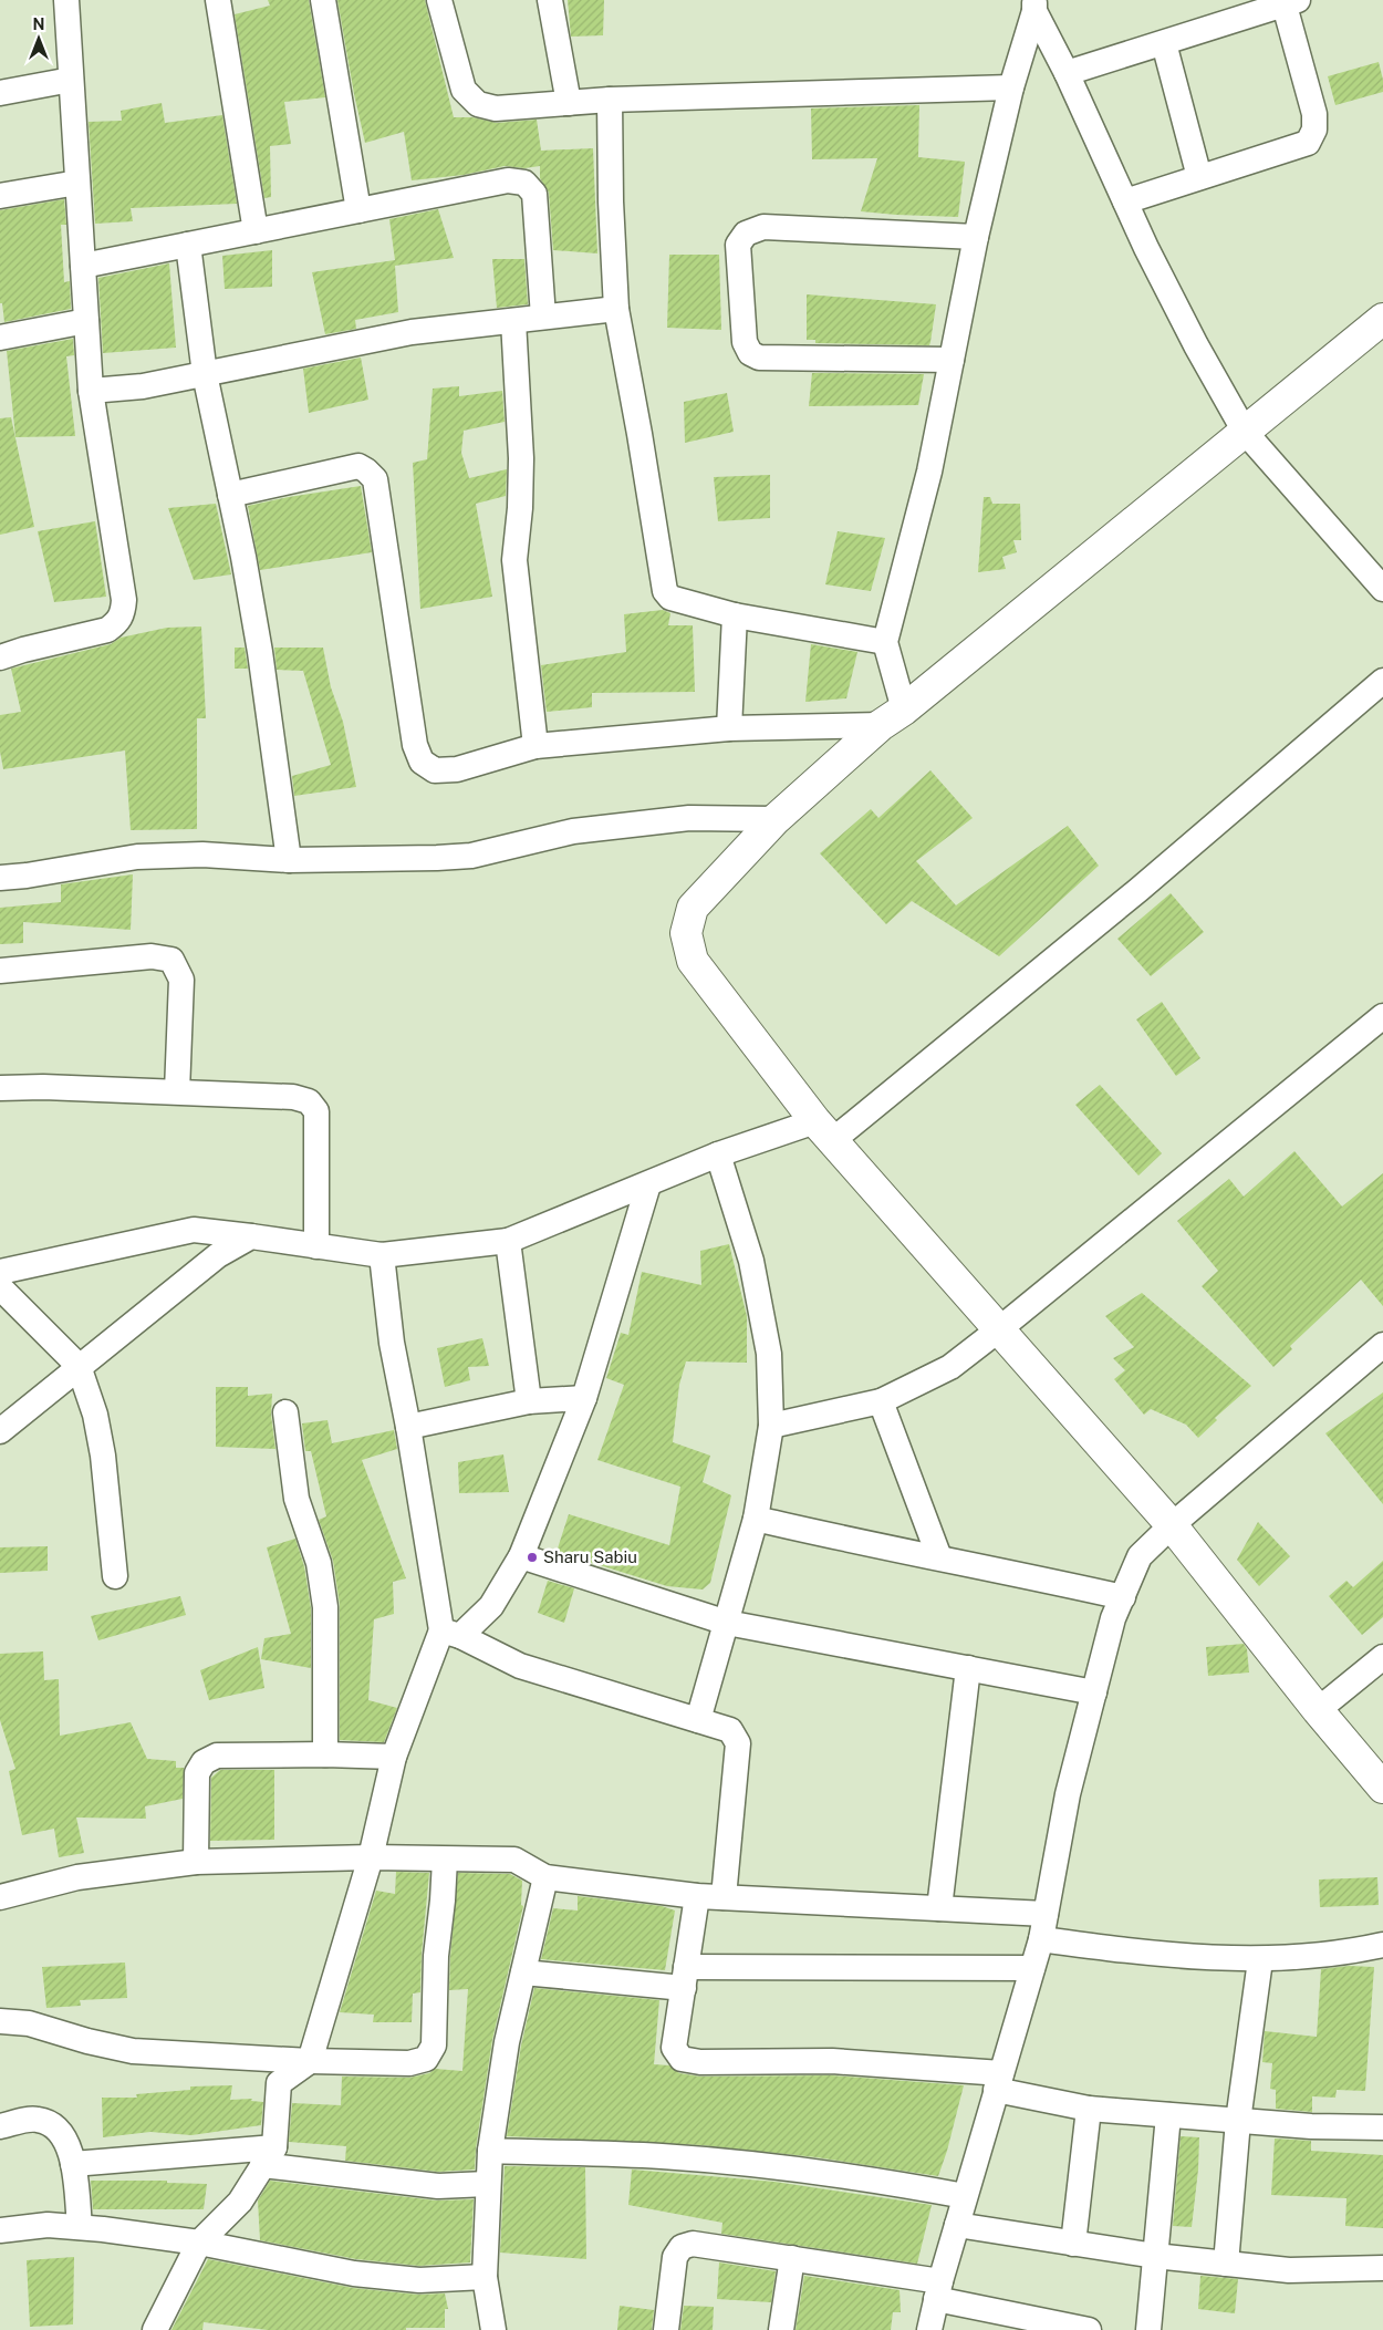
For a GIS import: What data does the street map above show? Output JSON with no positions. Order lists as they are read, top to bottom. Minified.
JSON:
{"places":["Sharu Sabiu"],"north":"top"}
